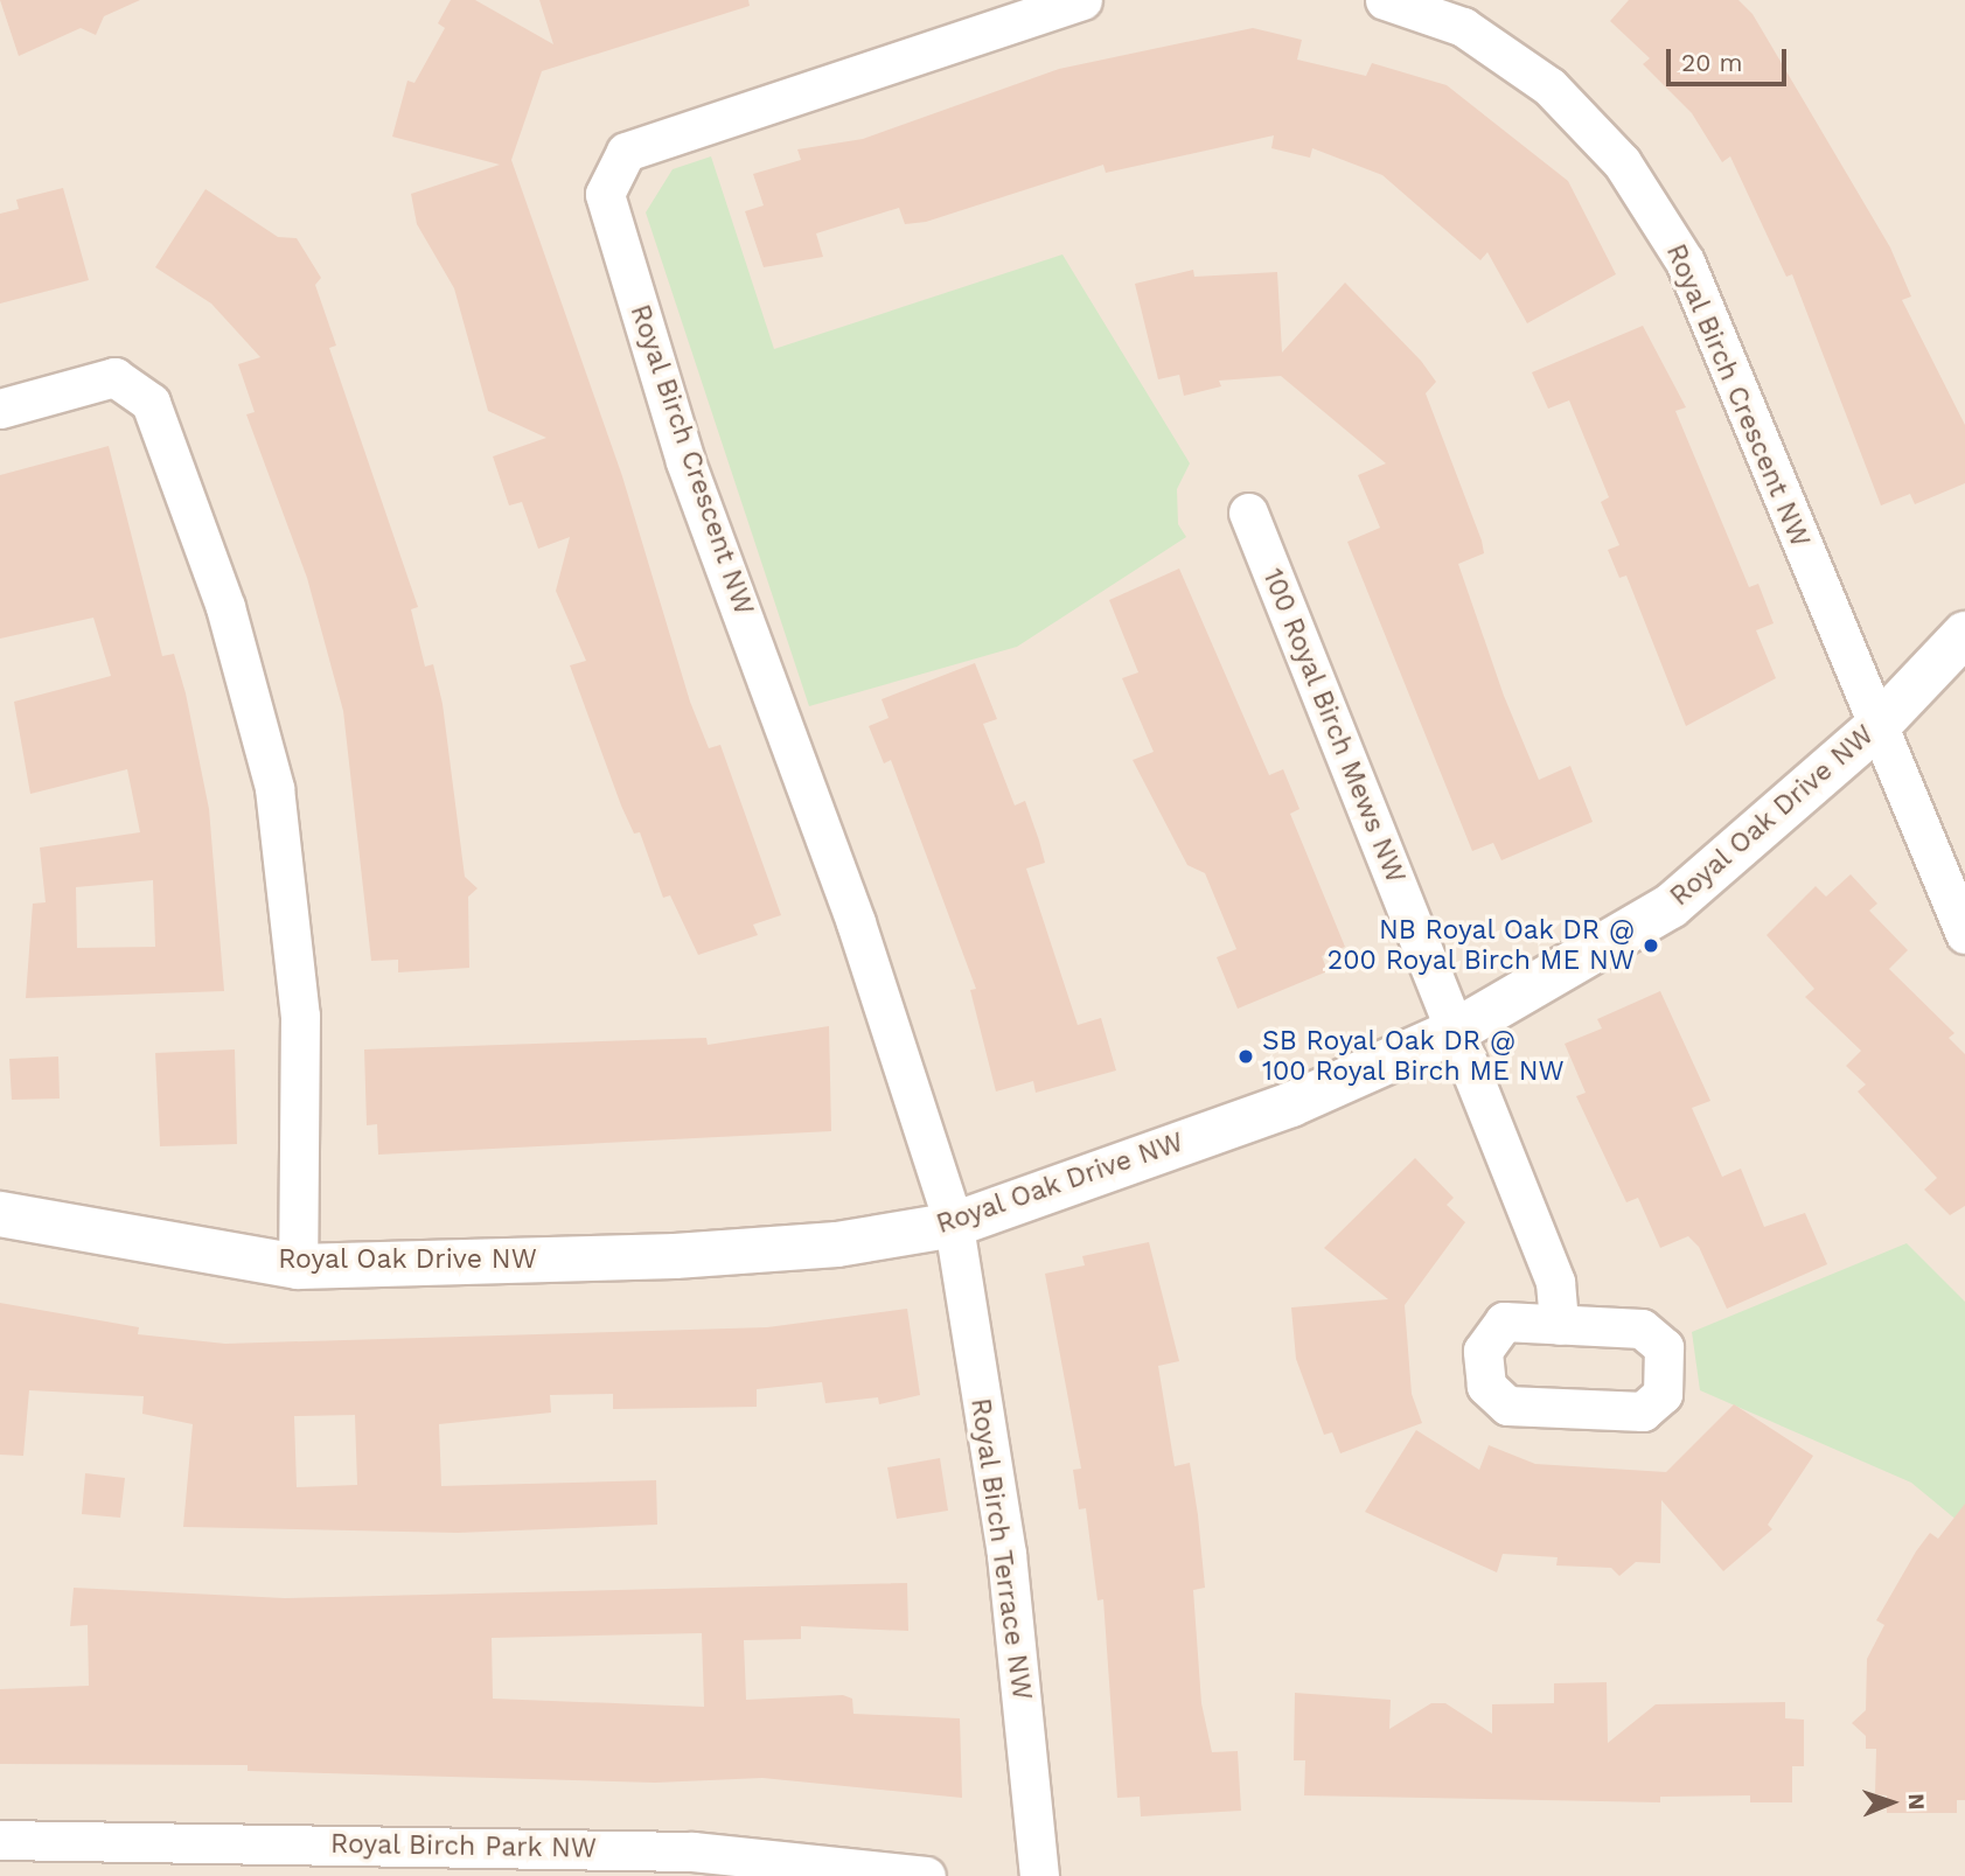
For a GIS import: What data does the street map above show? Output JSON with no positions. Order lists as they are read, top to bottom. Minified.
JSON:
{"streets":{"street":["Royal Birch Crescent NW","100 Royal Birch Mews NW","Royal Oak Drive NW","Royal Birch Terrace NW","Royal Birch Park NW"]},"crossings":[["Royal Birch Crescent NW","Royal Oak Drive NW"],["Royal Birch Crescent NW","Royal Birch Terrace NW"],["100 Royal Birch Mews NW","Royal Oak Drive NW"],["Royal Oak Drive NW","Royal Birch Terrace NW"]],"places":["NB Royal Oak DR @ 200 Royal Birch ME NW","SB Royal Oak DR @ 100 Royal Birch ME NW"],"scale_bar":"20 m","north":"right"}
